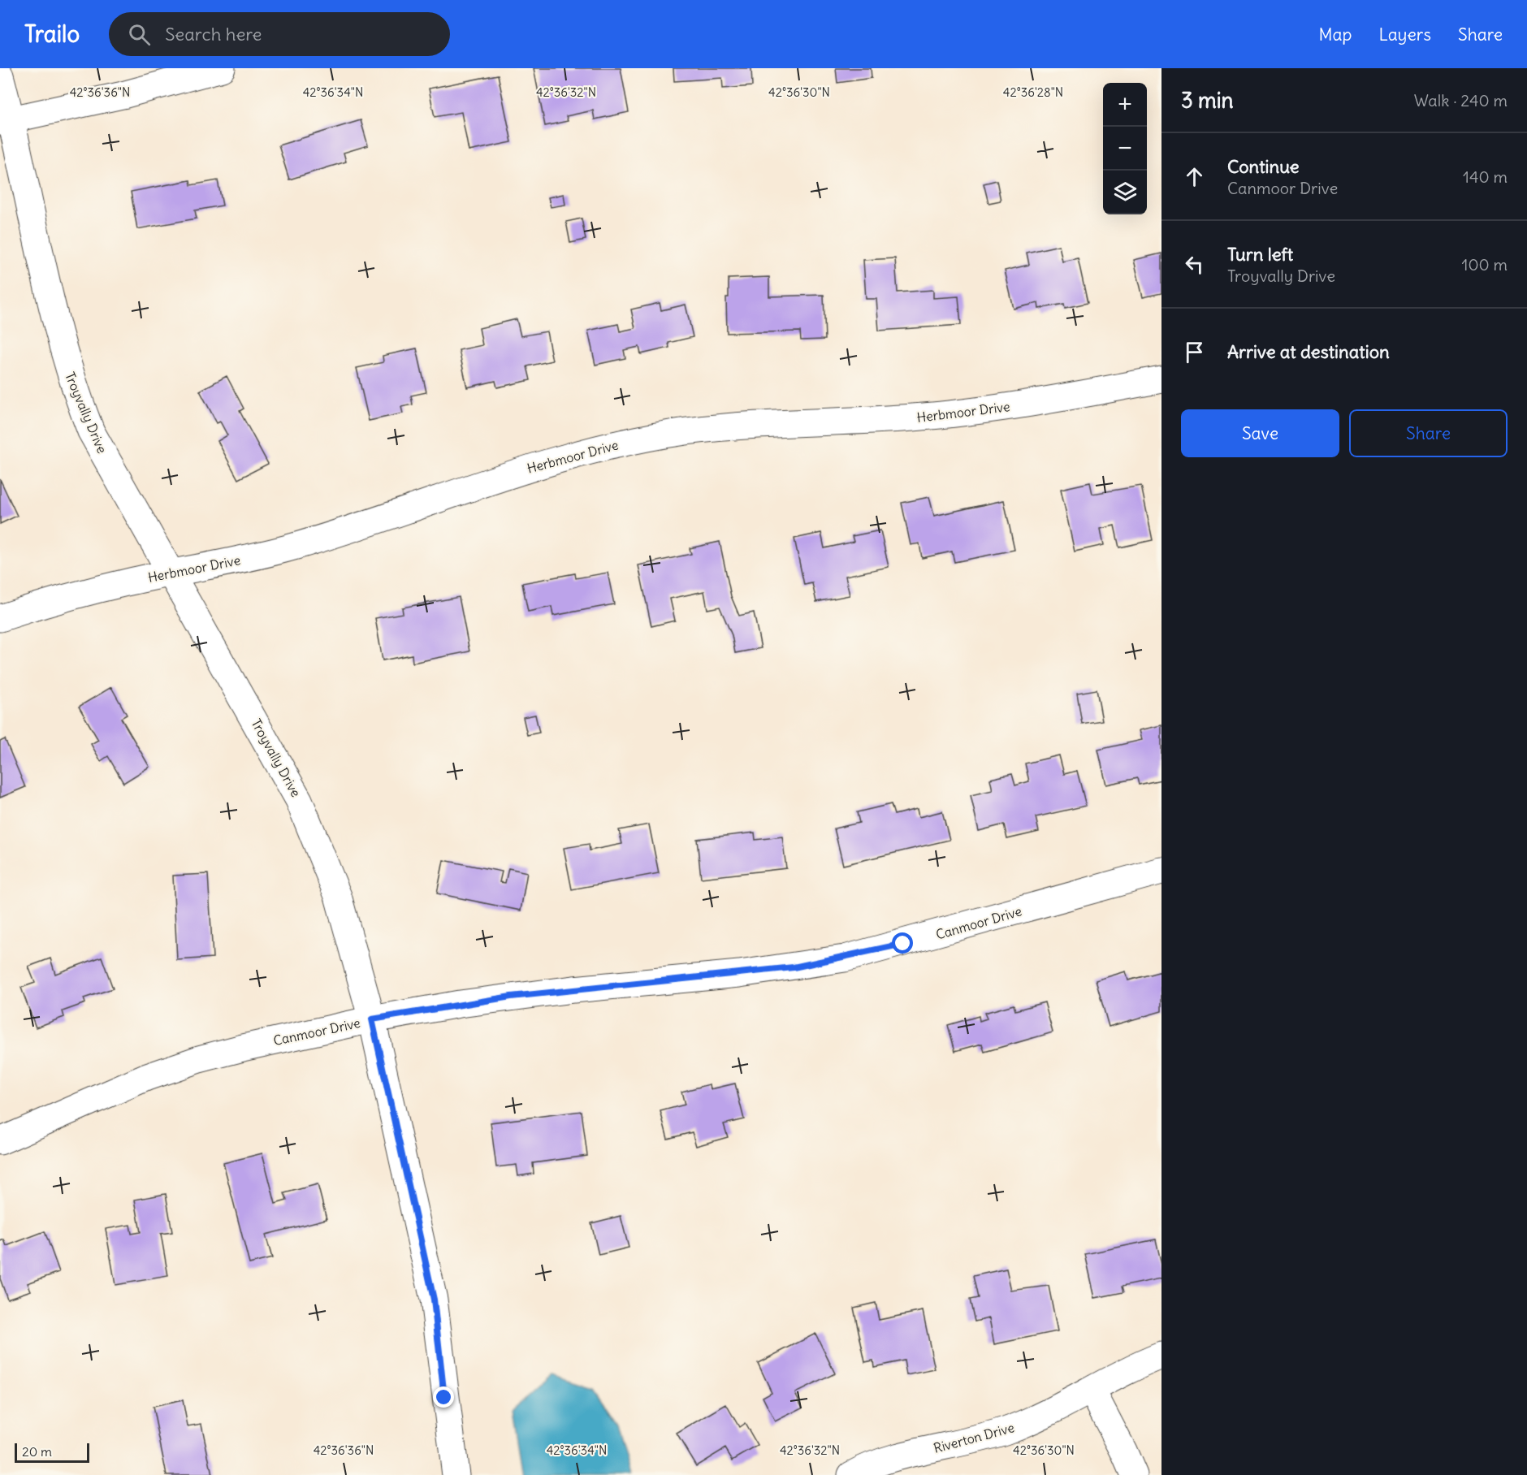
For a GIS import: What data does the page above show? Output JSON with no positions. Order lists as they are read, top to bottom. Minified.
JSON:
{"streets":{"street":["Herbmoor Drive","Troyvally Drive","Canmoor Drive","Riverton Drive"]},"crossings":[["Herbmoor Drive","Troyvally Drive"],["Troyvally Drive","Canmoor Drive"]],"scale_bar":"20 m","page":{"header":"Trailo","search":"Search here","nav":["Map","Layers","Share"],"heading":["3 min","Walk · 240 m"],"map_buttons":["+","−"],"list":[["Continue","Canmoor Drive","140 m"],["Turn left","Troyvally Drive","100 m"],"Arrive at destination"],"buttons":["Save","Share"],"scale":"20 m"},"coordinates":["42°36'36\"N","42°36'34\"N","42°36'32\"N","42°36'30\"N","42°36'28\"N"]}
